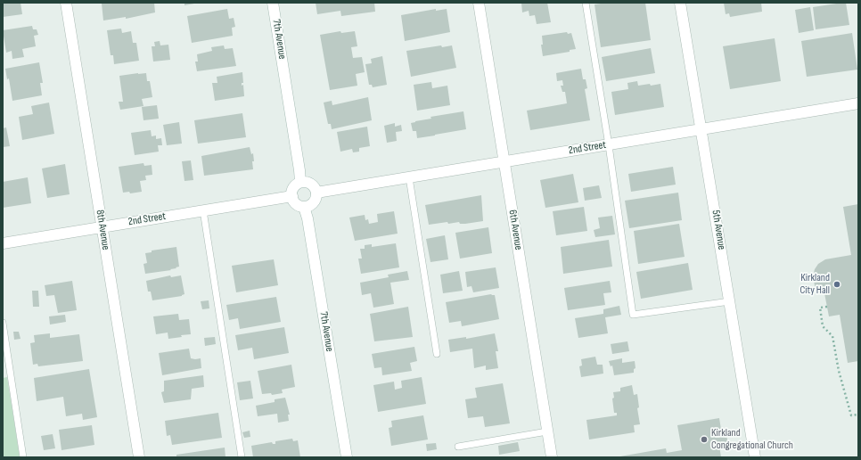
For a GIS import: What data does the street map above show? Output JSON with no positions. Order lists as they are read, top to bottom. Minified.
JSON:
{"streets":{"street":["7th Avenue","2nd Street","8th Avenue","6th Avenue","5th Avenue"]},"crossings":[["7th Avenue","2nd Street"],["2nd Street","8th Avenue"],["2nd Street","6th Avenue"],["2nd Street","5th Avenue"]],"places":["Kirkland City Hall","Kirkland Congregational Church"]}
